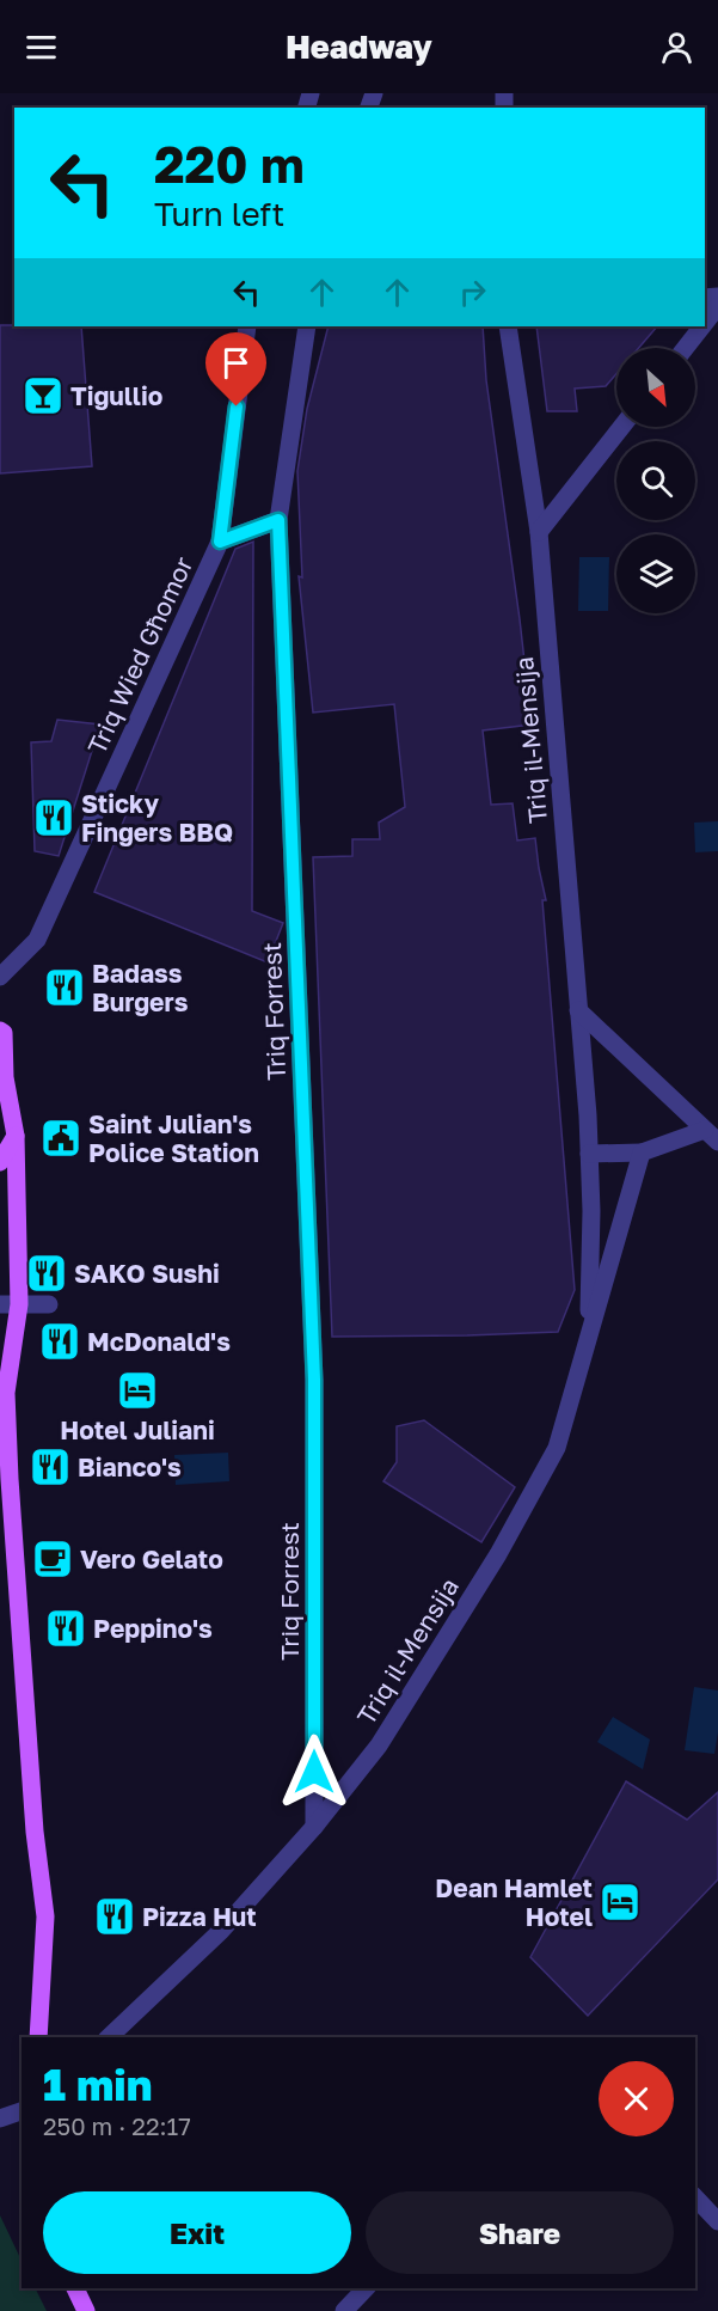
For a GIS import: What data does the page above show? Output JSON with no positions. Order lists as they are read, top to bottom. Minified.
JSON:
{"streets":{"street":["Triq Wied Għomor","Triq il-Mensija","Triq Forrest"]},"crossings":[["Triq il-Mensija","Triq Forrest"]],"places":{"bar":["Tigullio"],"restaurant":["Sticky Fingers BBQ","Badass Burgers","SAKO Sushi","McDonald's","Bianco's","Peppino's","Pizza Hut"],"public building":["Saint Julian's Police Station"],"hotel":["Hotel Juliani","Dean Hamlet Hotel"],"cafe":["Vero Gelato"]},"north":"bottom right","page":{"header":"Headway","turn":["220 m","Turn left"],"heading":["1 min","250 m · 22:17"],"buttons":["Exit","Share"]}}
